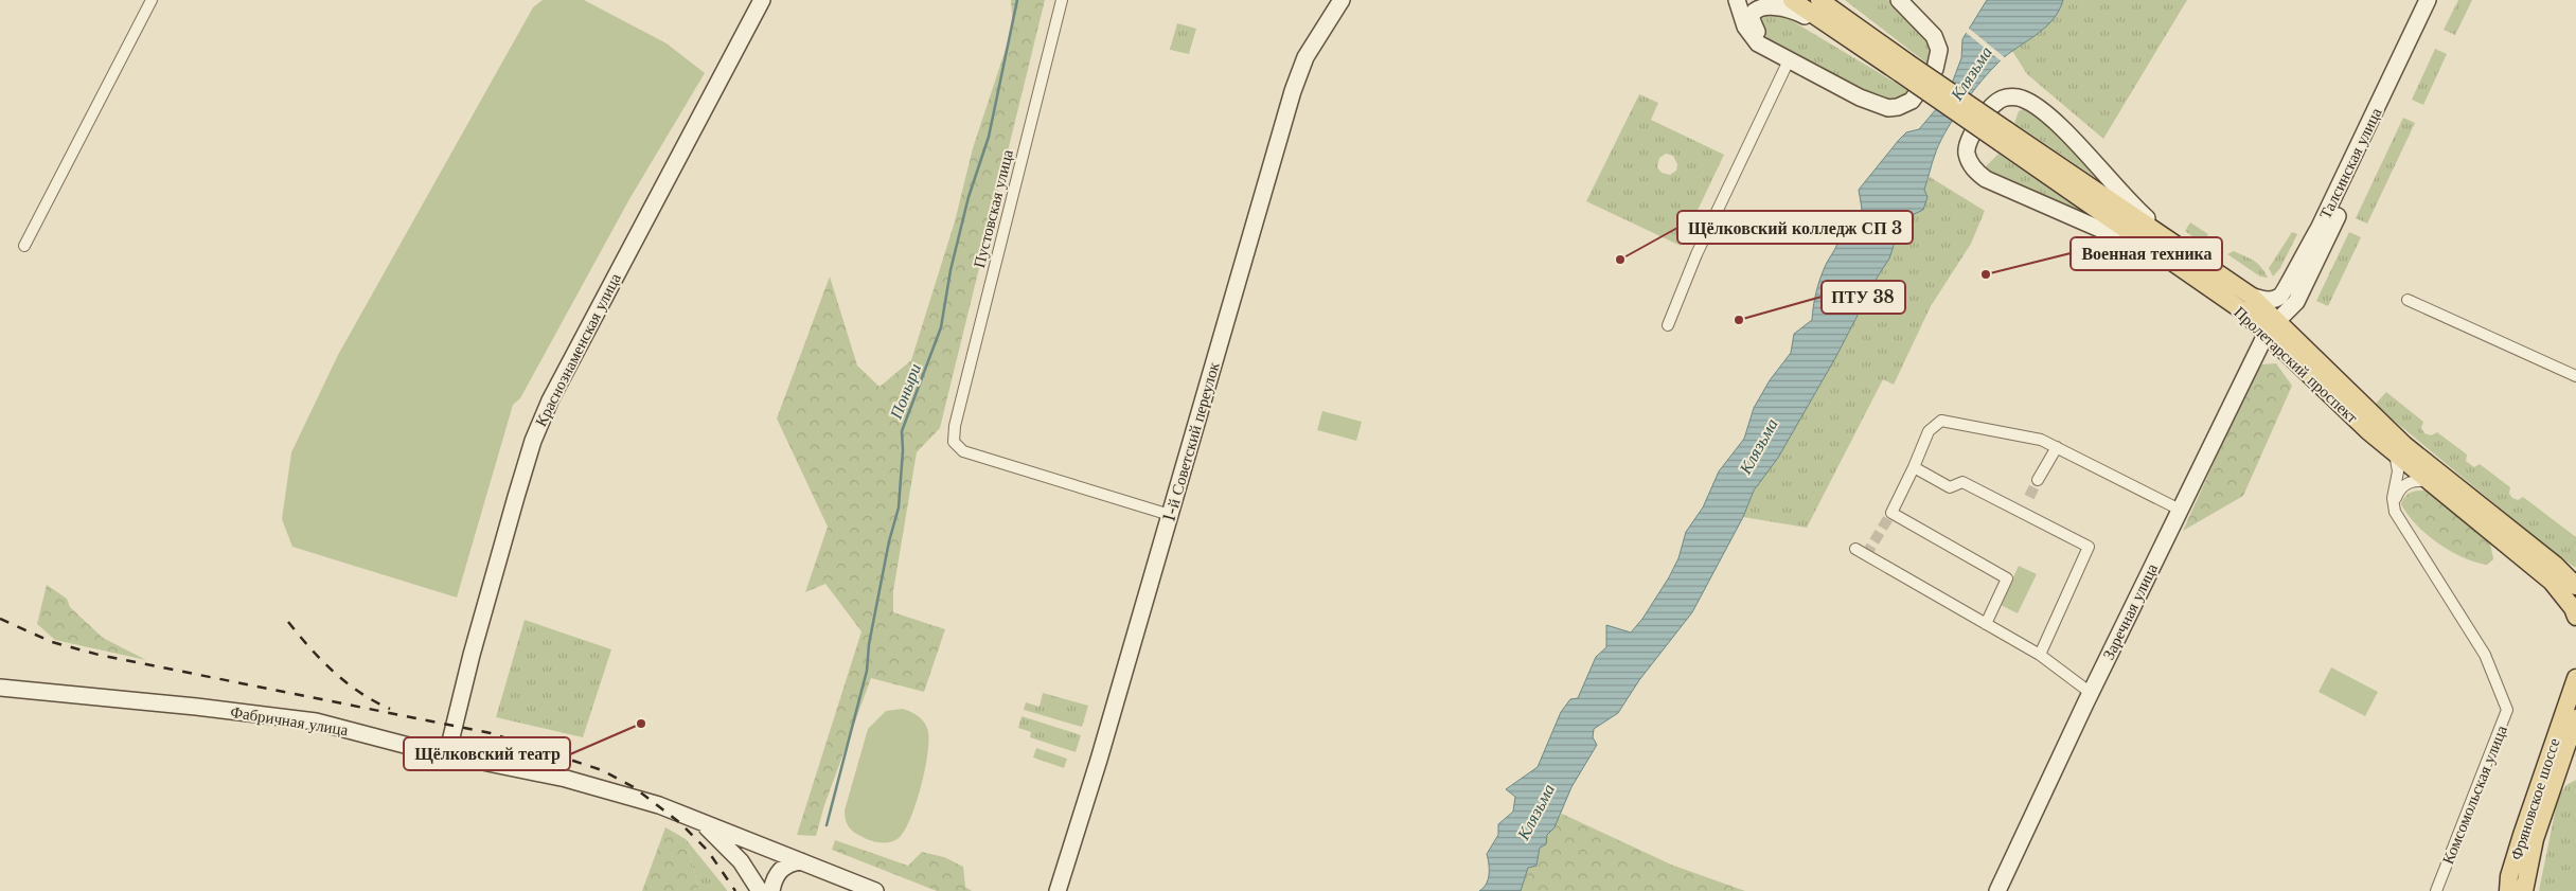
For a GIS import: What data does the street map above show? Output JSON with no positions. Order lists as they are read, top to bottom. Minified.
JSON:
{"streets":{"main road":["Пролетарский проспект","Фряновское шоссе"],"street":["Талсинская улица","Пустовская улица","Краснознаменская улица","1-й Советский переулок","Заречная улица","Фабричная улица","Комсомольская улица"]},"crossings":[["Талсинская улица","Пролетарский проспект"],["Талсинская улица","Заречная улица"],["Пустовская улица","1-й Советский переулок"],["Краснознаменская улица","Фабричная улица"],["Пролетарский проспект","Заречная улица"]],"water":["Клязьма","Поныри"],"places":["Щёлковский колледж СП 3","Военная техника","ПТУ 38","Щёлковский театр"]}
